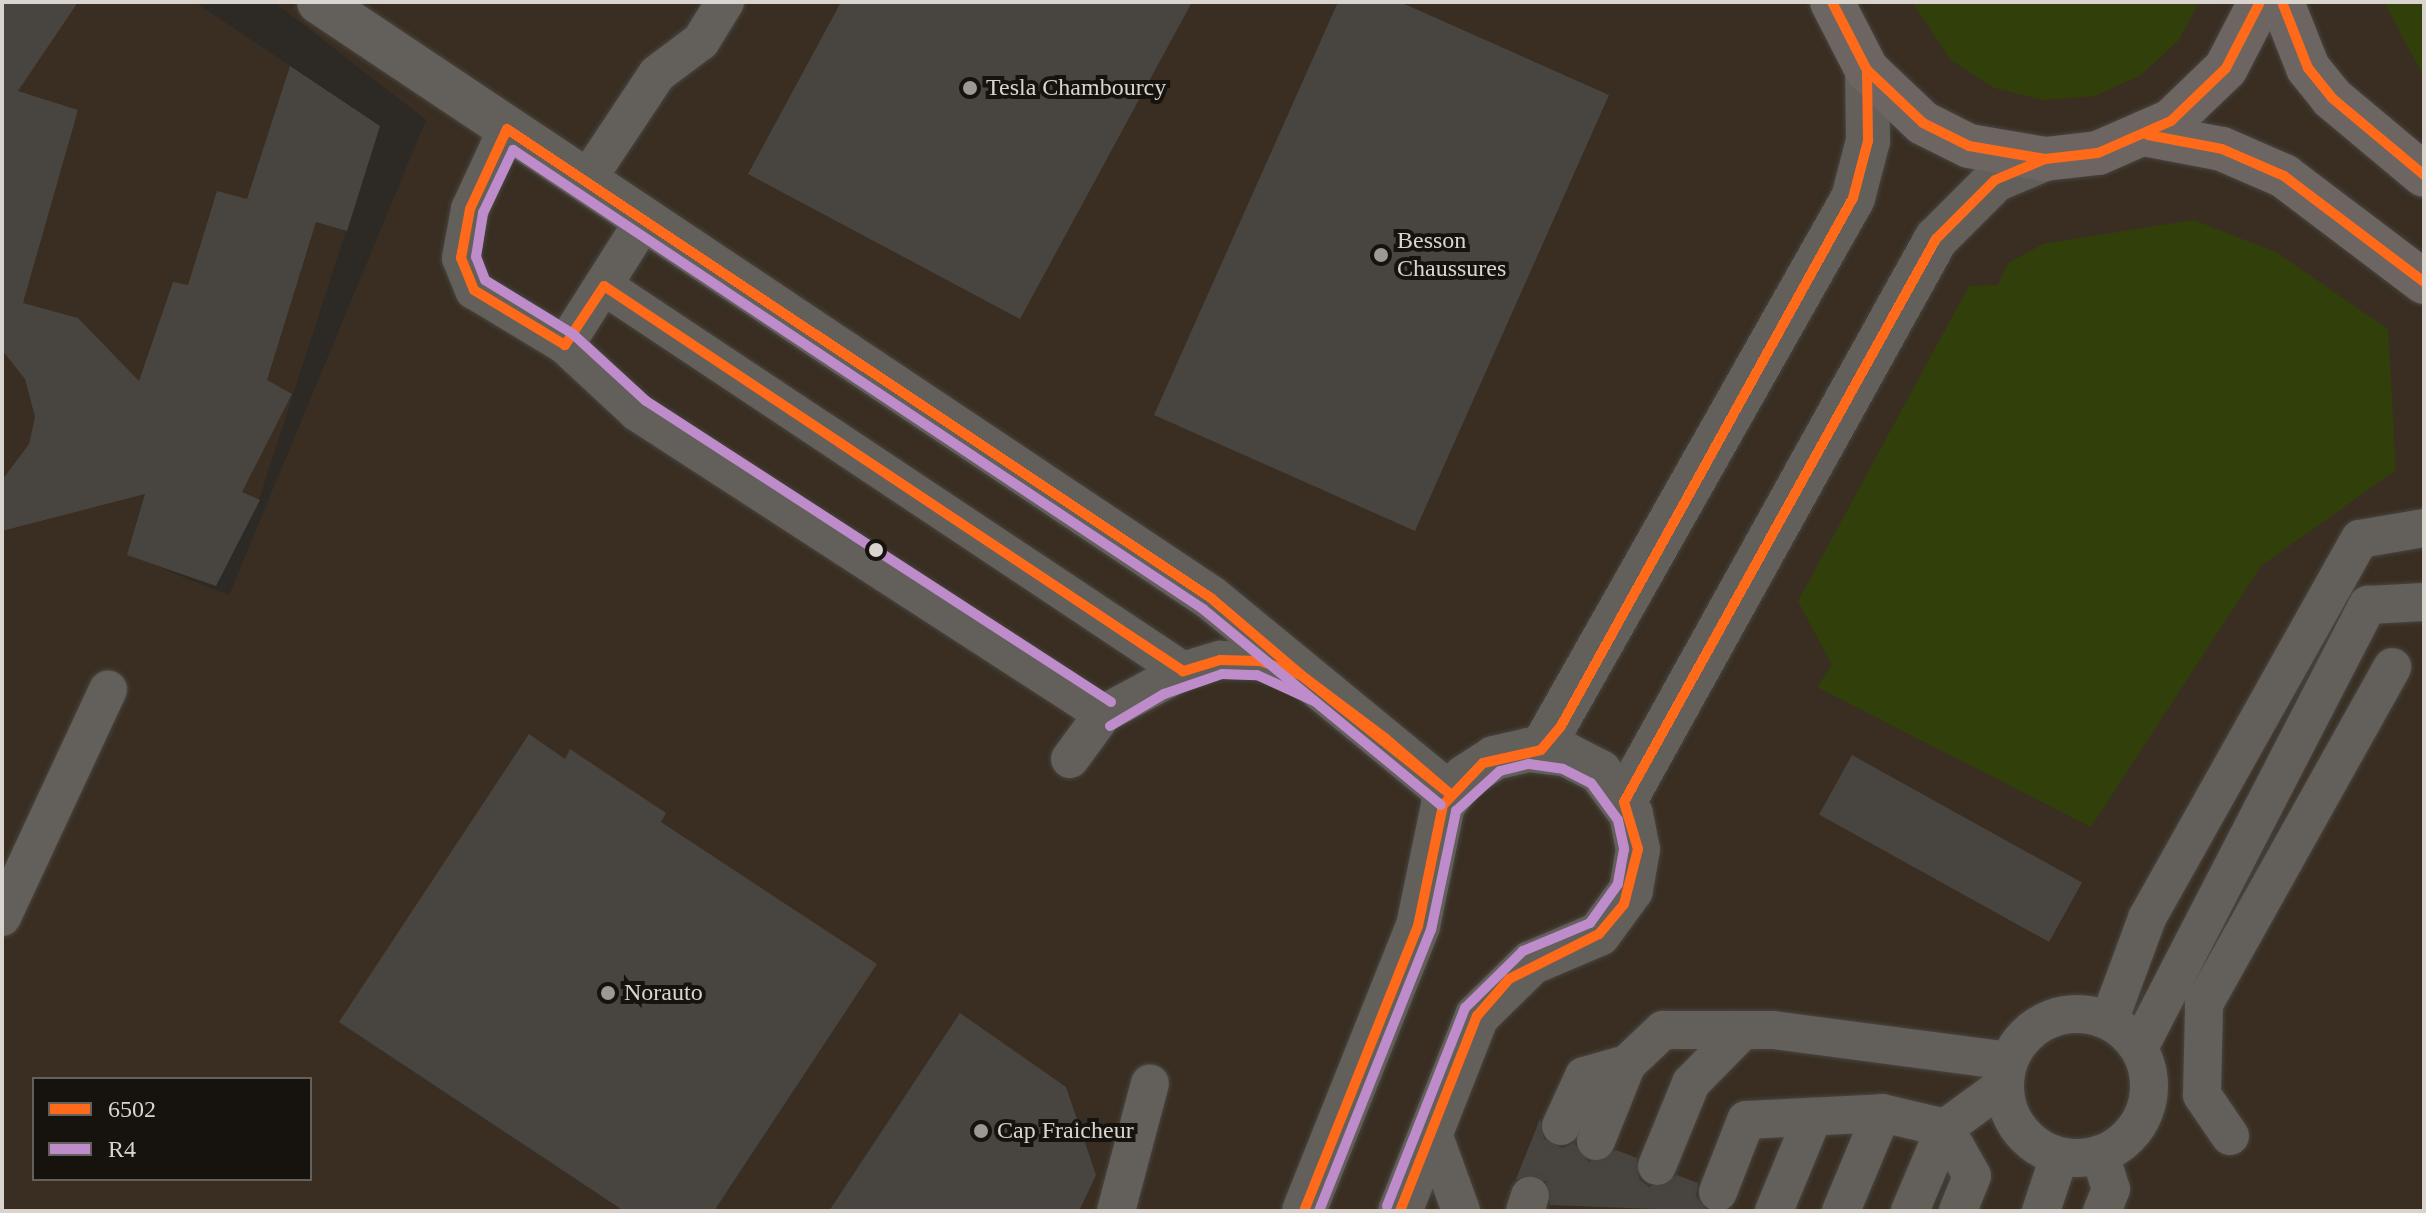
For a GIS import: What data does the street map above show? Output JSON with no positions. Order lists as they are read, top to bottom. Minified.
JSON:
{"places":["Tesla Chambourcy","Besson Chaussures","Norauto","Cap Fraicheur"],"lines":["transit line 6502","transit line R4"],"legend":["6502","R4"]}
